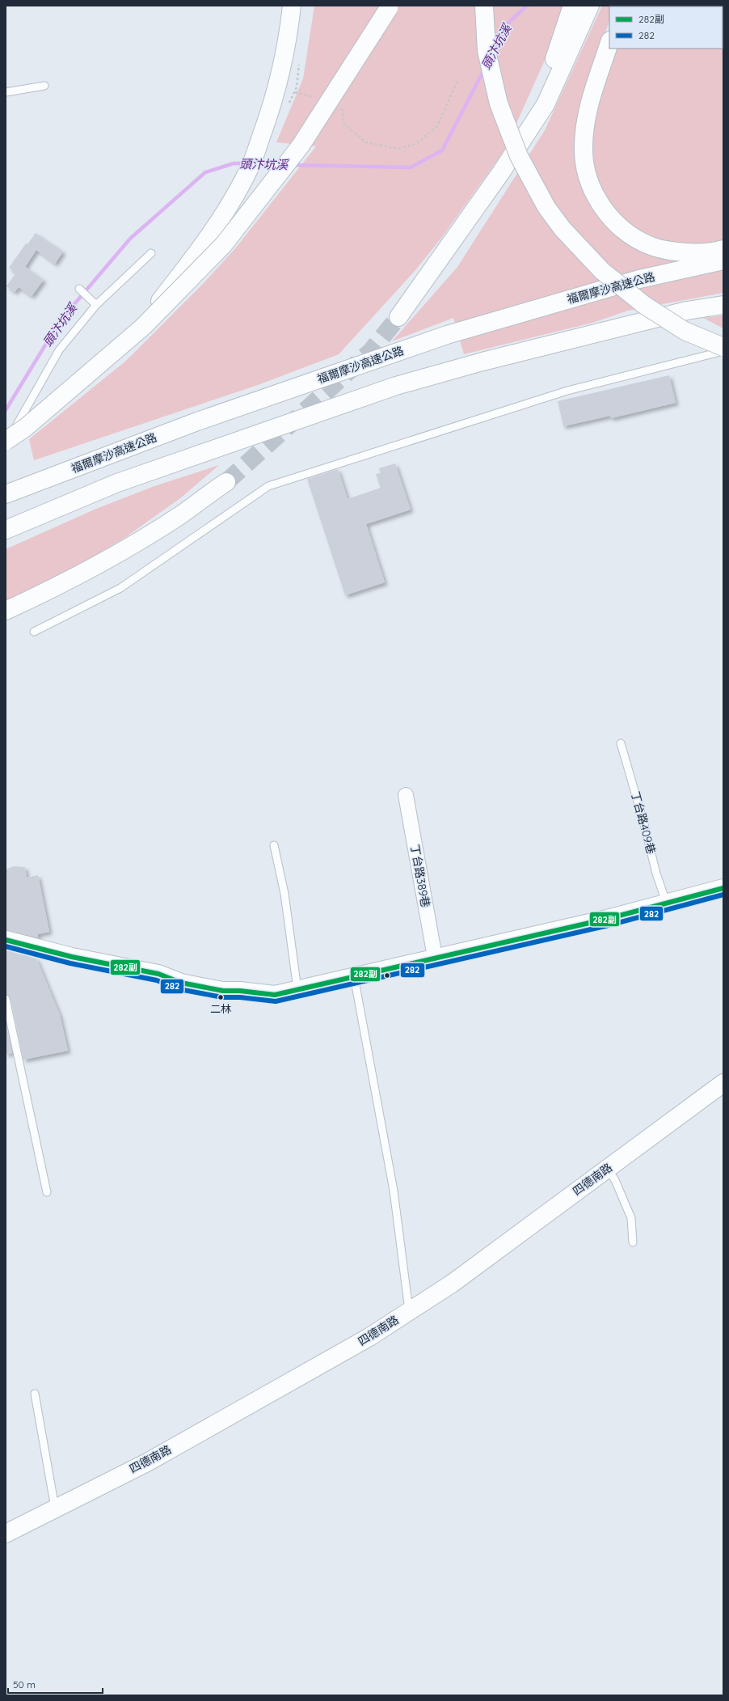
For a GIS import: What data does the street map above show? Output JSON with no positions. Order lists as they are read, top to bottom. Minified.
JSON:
{"streets":{"main road":["福爾摩沙高速公路","四德南路"],"street":["丁台路389巷"],"lane":["丁台路409巷"]},"water":["頭汴坑溪"],"places":["二林"],"lines":["transit line 282副","transit line 282"],"legend":["282副","282"],"scale_bar":"50 m"}
